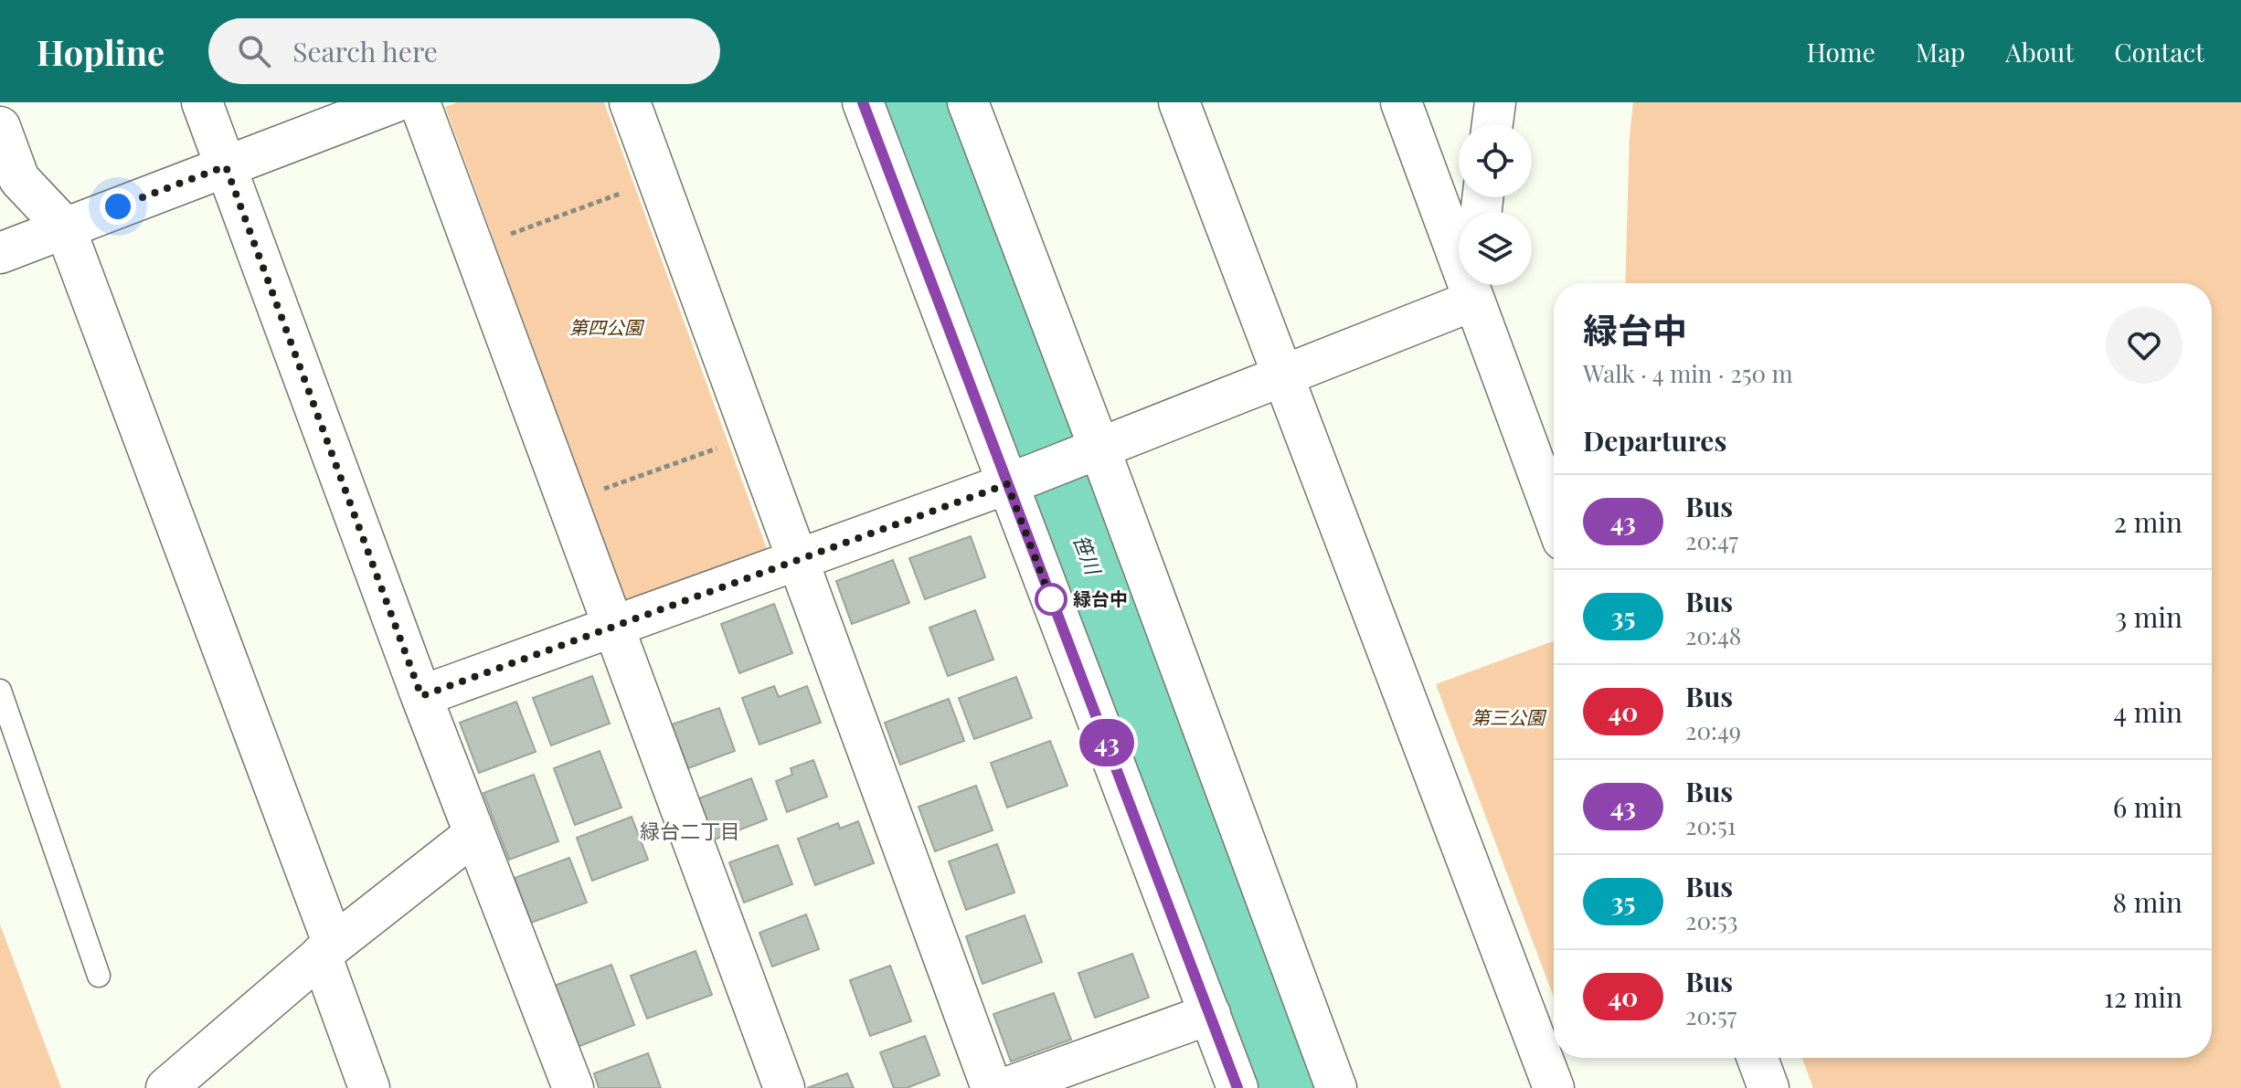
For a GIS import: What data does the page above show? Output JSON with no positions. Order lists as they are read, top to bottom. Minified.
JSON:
{"districts":["緑台二丁目"],"water":["笹川"],"parks":["第四公園","第三公園"],"places":["緑台中"],"lines":["bus line 43"],"page":{"header":"Hopline","search":"Search here","nav":["Home","Map","About","Contact"],"on_map":"43","heading":[["緑台中","Walk · 4 min · 250 m"],"Departures"],"list":[{"mark":"43","name":"Bus","note":"20:47","value":"2 min"},{"mark":"35","name":"Bus","note":"20:48","value":"3 min"},{"mark":"40","name":"Bus","note":"20:49","value":"4 min"},{"mark":"43","name":"Bus","note":"20:51","value":"6 min"},{"mark":"35","name":"Bus","note":"20:53","value":"8 min"},{"mark":"40","name":"Bus","note":"20:57","value":"12 min"}]}}
